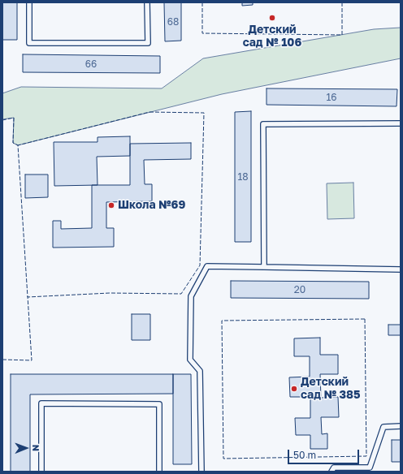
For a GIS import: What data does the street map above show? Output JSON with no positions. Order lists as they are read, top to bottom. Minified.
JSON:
{"places":["Детский сад № 106","Школа №69","Детский сад № 385"],"house_numbers":["68","66","16","18","20"],"scale_bar":"50 m","north":"right"}
